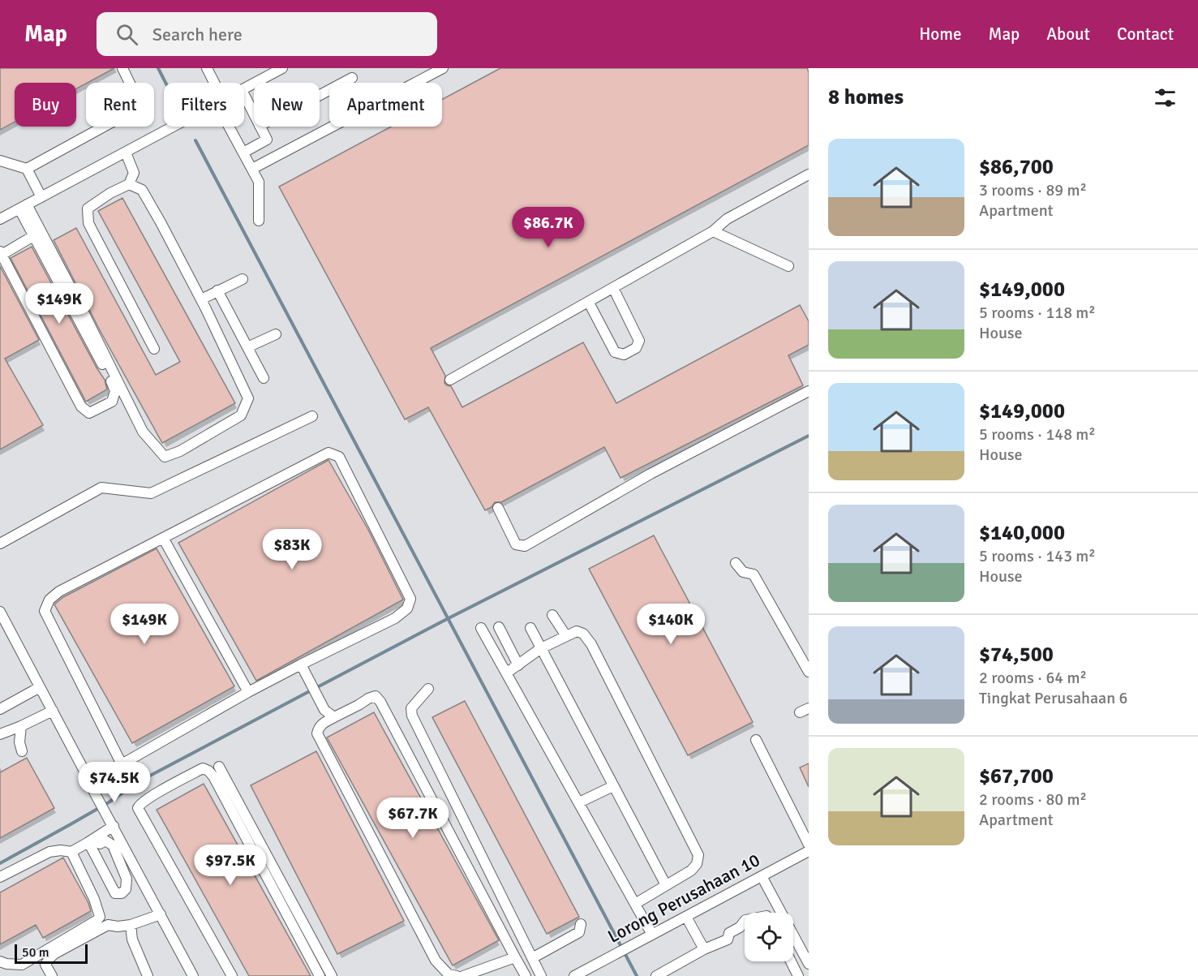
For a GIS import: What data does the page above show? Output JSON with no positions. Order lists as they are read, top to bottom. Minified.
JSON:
{"streets":{"street":["Lorong Perusahaan 10"]},"scale_bar":"50 m","page":{"header":"Map","search":"Search here","nav":["Home","Map","About","Contact"],"heading":"8 homes","chip":["Buy","Rent","Filters","New","Apartment"],"list":[{"name":"$86,700","note":"3 rooms · 89 m² · Apartment"},{"name":"$149,000","note":"5 rooms · 118 m² · House"},{"name":"$149,000","note":"5 rooms · 148 m² · House"},{"name":"$140,000","note":"5 rooms · 143 m² · House"},{"name":"$74,500","note":"2 rooms · 64 m² · Tingkat Perusahaan 6"},{"name":"$67,700","note":"2 rooms · 80 m² · Apartment"}],"price":["$86.7K","$149K","$83K","$149K","$140K","$74.5K","$67.7K","$97.5K"],"scale":"50 m"}}
